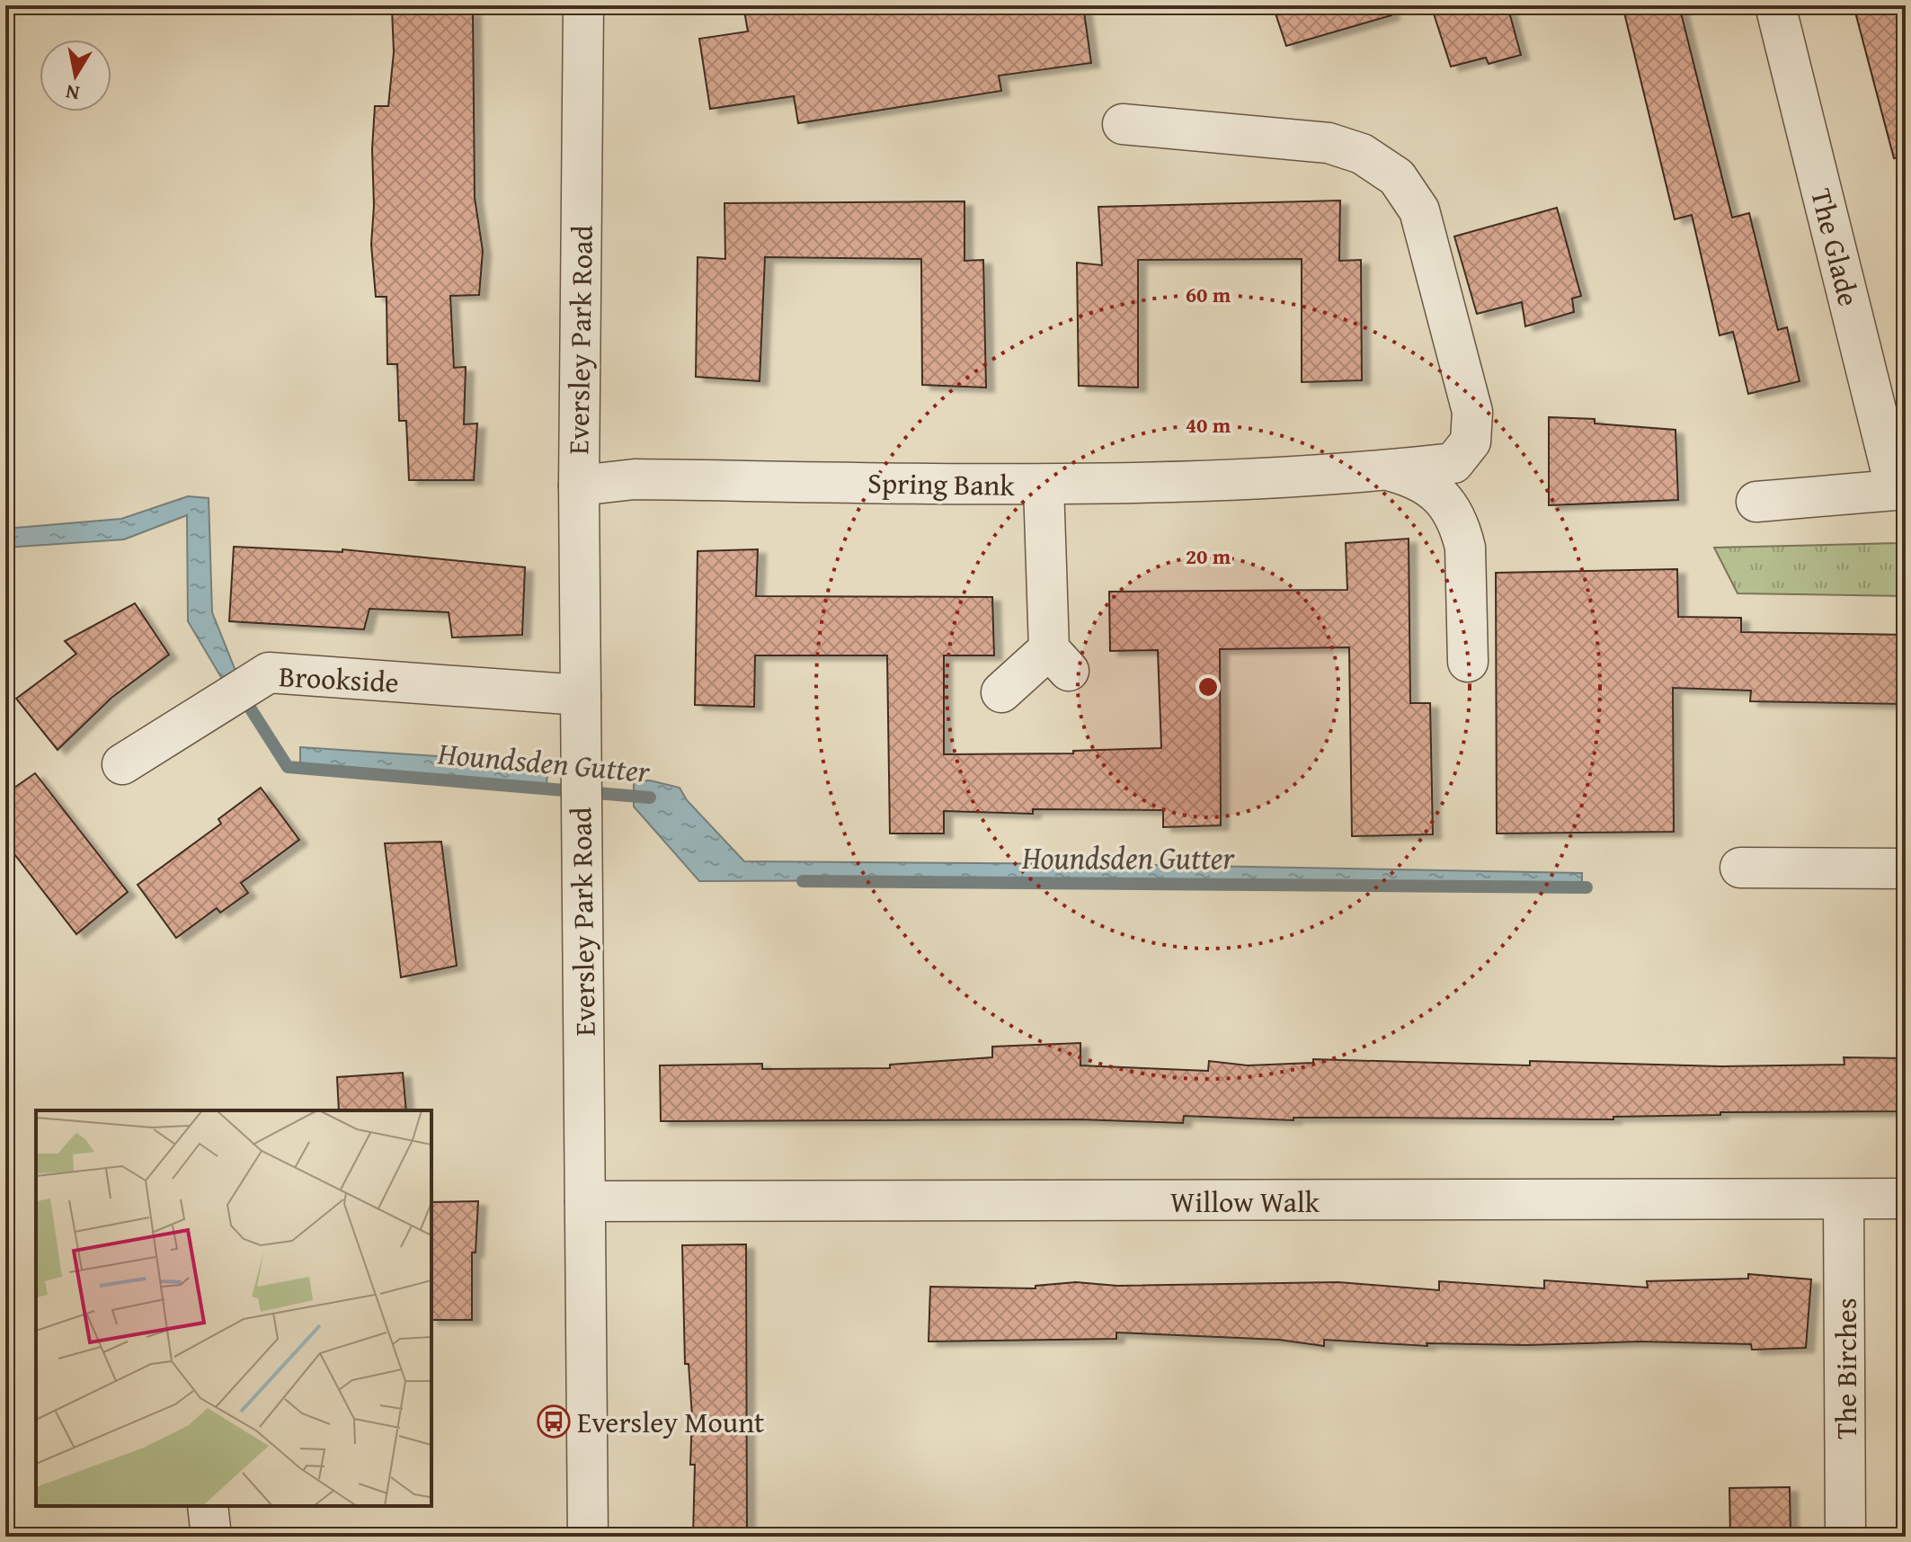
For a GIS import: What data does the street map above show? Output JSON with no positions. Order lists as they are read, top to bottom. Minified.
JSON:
{"streets":{"street":["The Glade","Eversley Park Road","Spring Bank","Brookside","Willow Walk","The Birches"]},"crossings":[["Eversley Park Road","Spring Bank"],["Eversley Park Road","Brookside"],["Eversley Park Road","Willow Walk"],["Willow Walk","The Birches"]],"water":["Houndsden Gutter"],"places":{"bus stop":["Eversley Mount"]},"north":"bottom","rings":["60 m","40 m","20 m"]}
